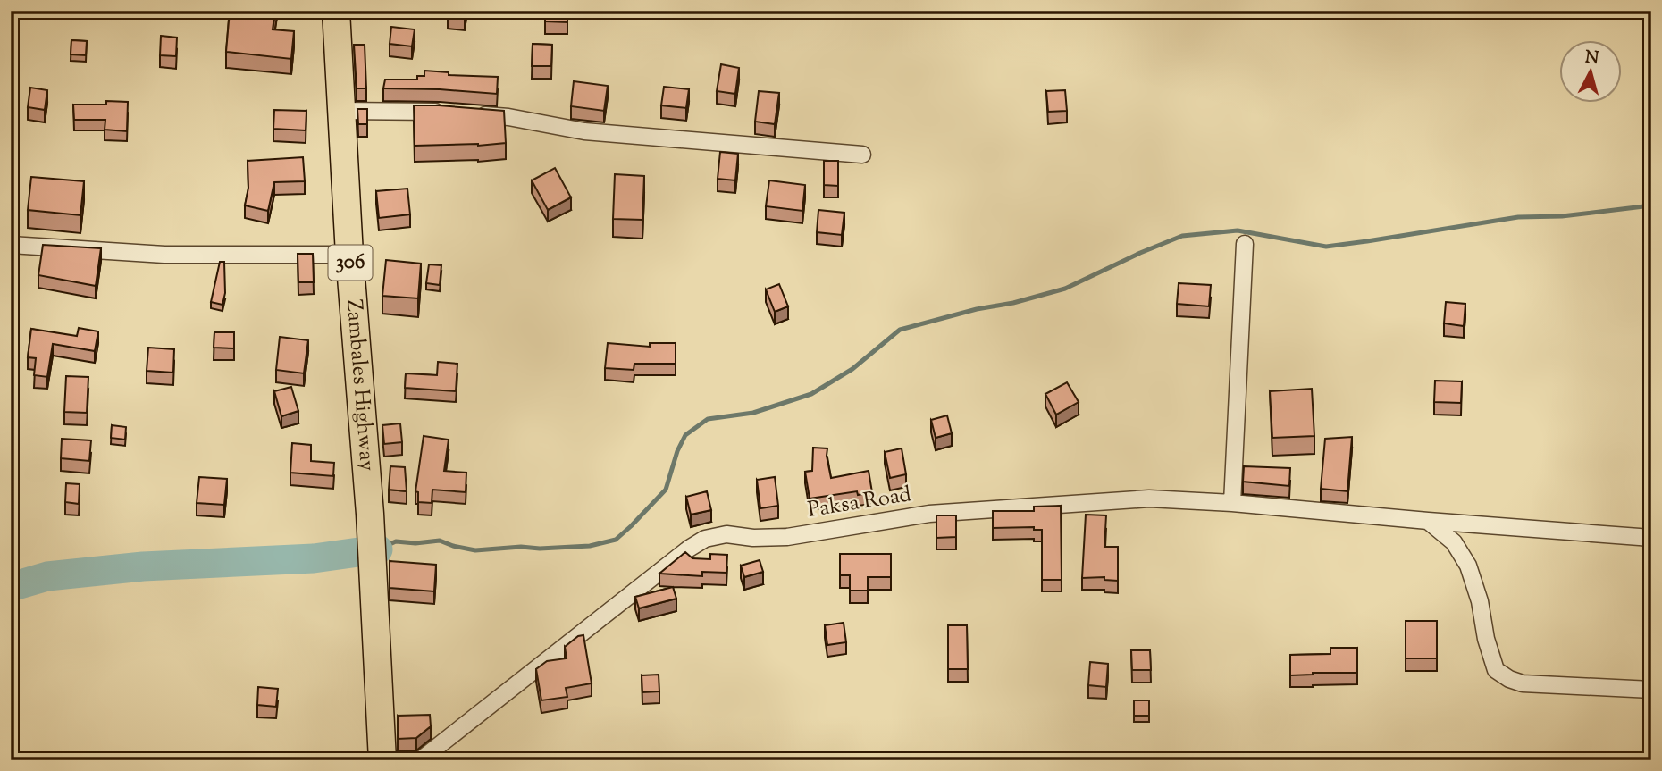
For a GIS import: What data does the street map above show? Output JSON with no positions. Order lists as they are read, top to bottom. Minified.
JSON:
{"streets":{"main road":["306","Zambales Highway"],"street":["Paksa Road"]},"north":"top"}
